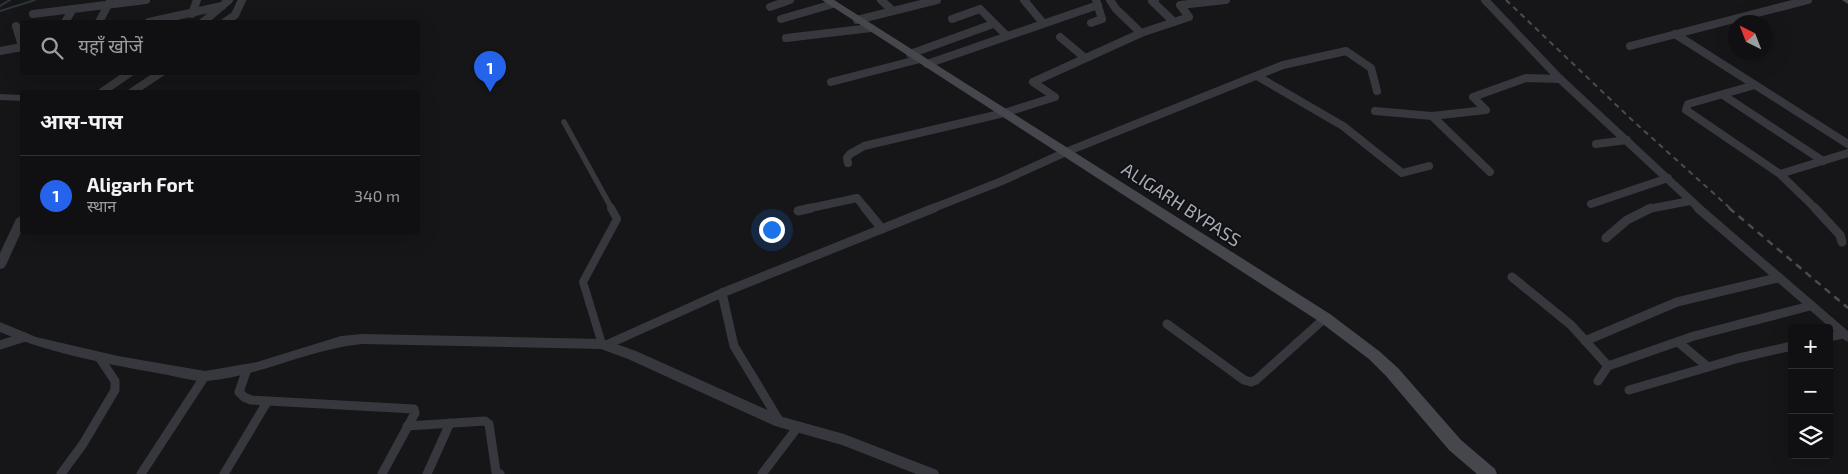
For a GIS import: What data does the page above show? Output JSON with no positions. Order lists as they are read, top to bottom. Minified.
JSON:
{"streets":{"main road":["ALIGARH BYPASS"]},"north":"top left","page":{"search":"यहाँ खोजें","pins":"1","heading":"आस-पास","list":[{"mark":"1","name":"Aligarh Fort","note":"स्थान","value":"340 m"}],"map_buttons":["+","−"]}}
